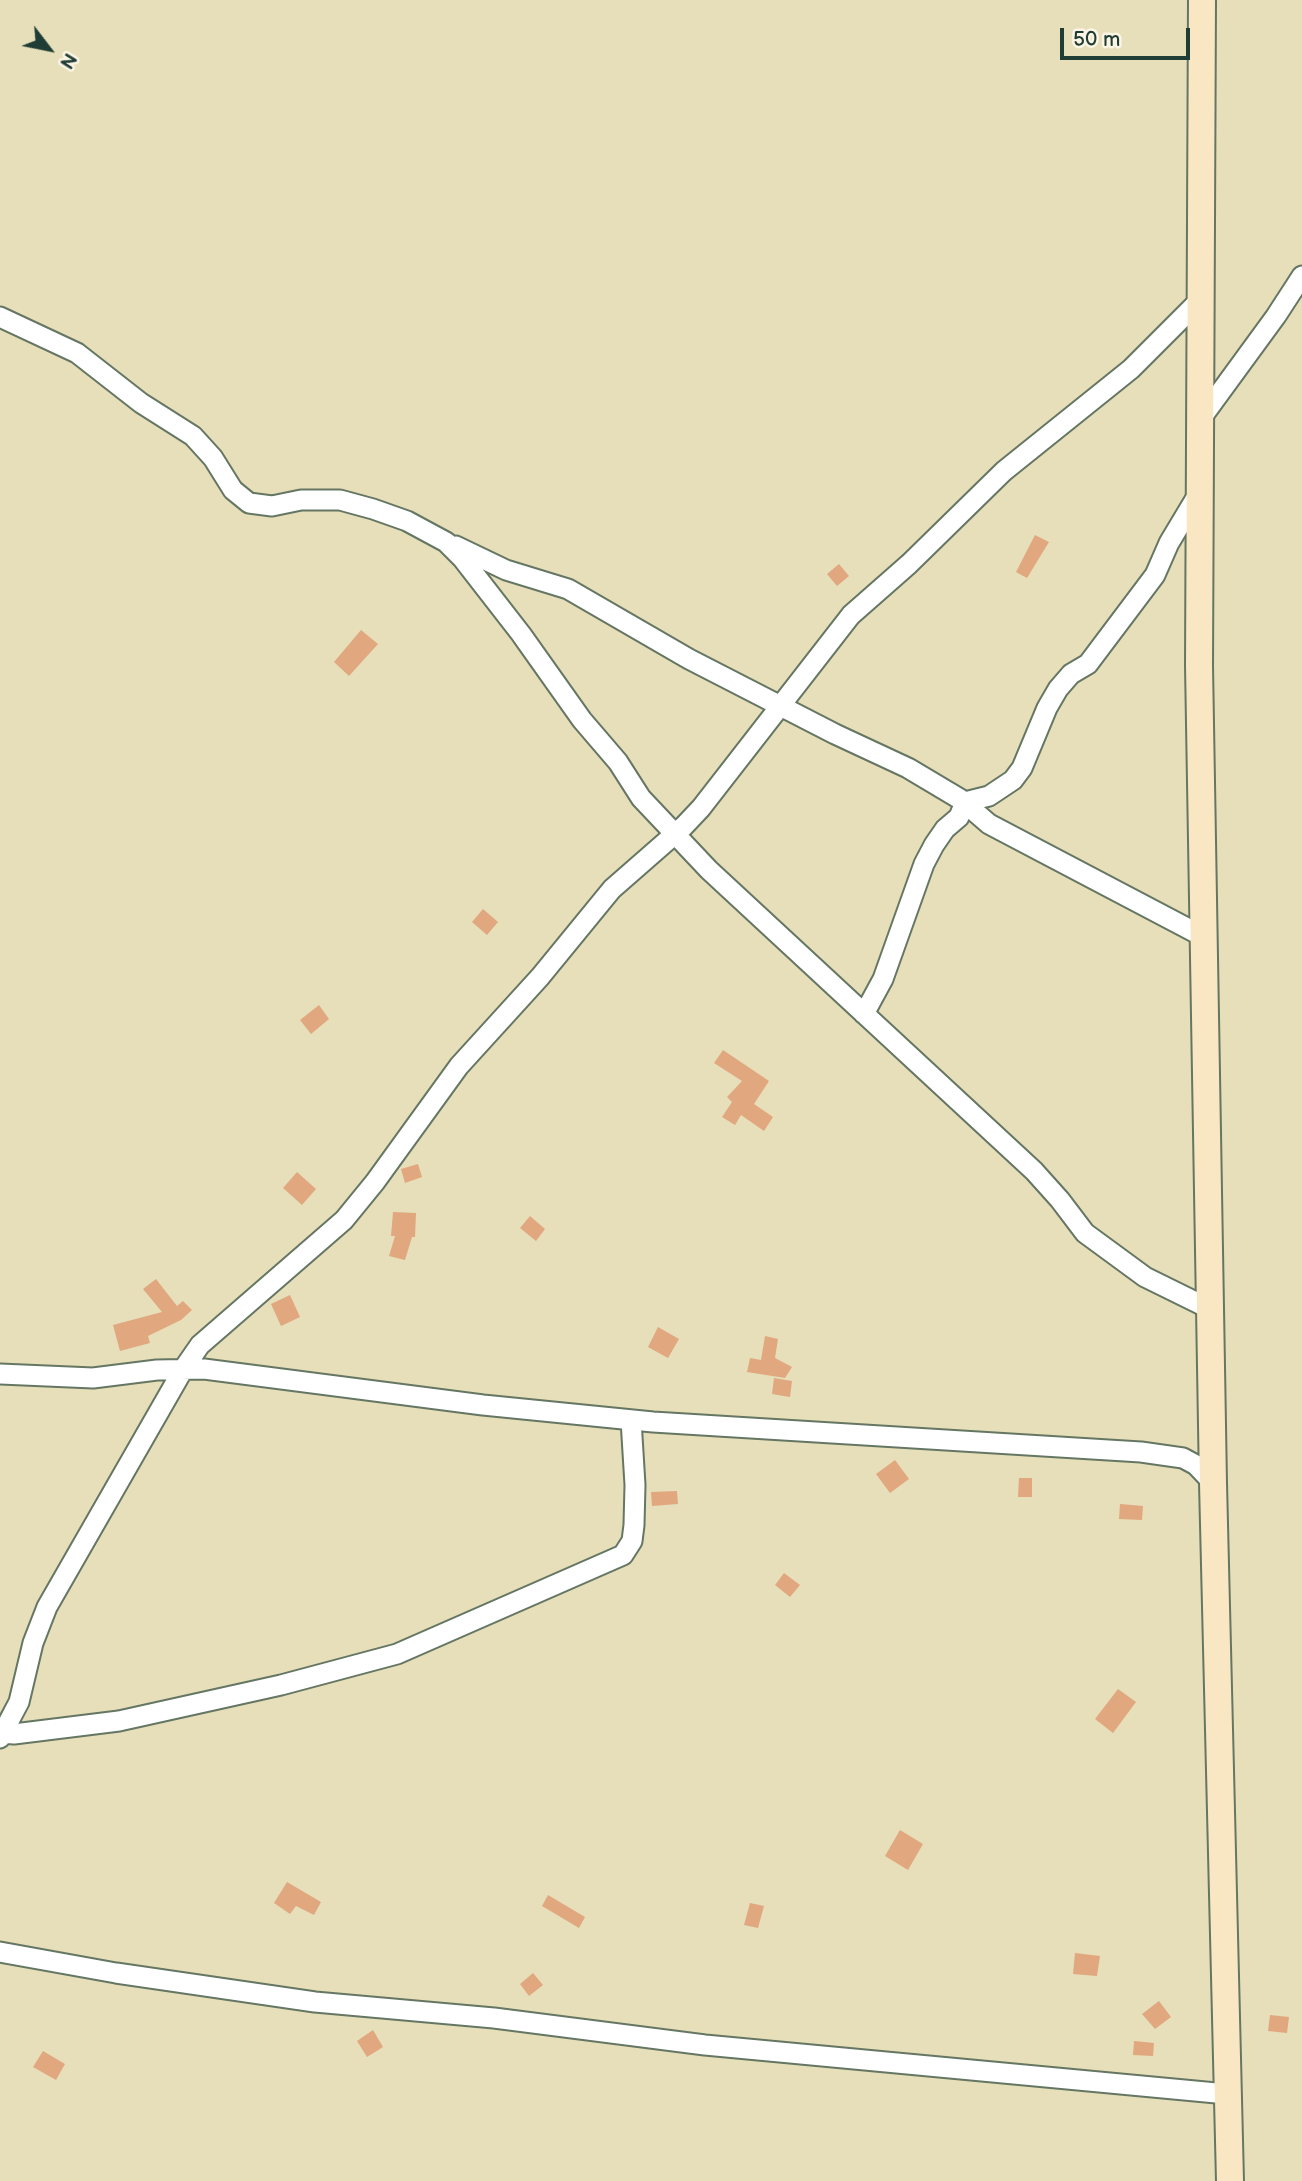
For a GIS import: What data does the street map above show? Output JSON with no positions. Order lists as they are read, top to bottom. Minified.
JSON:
{"scale_bar":"50 m","north":"bottom right"}
